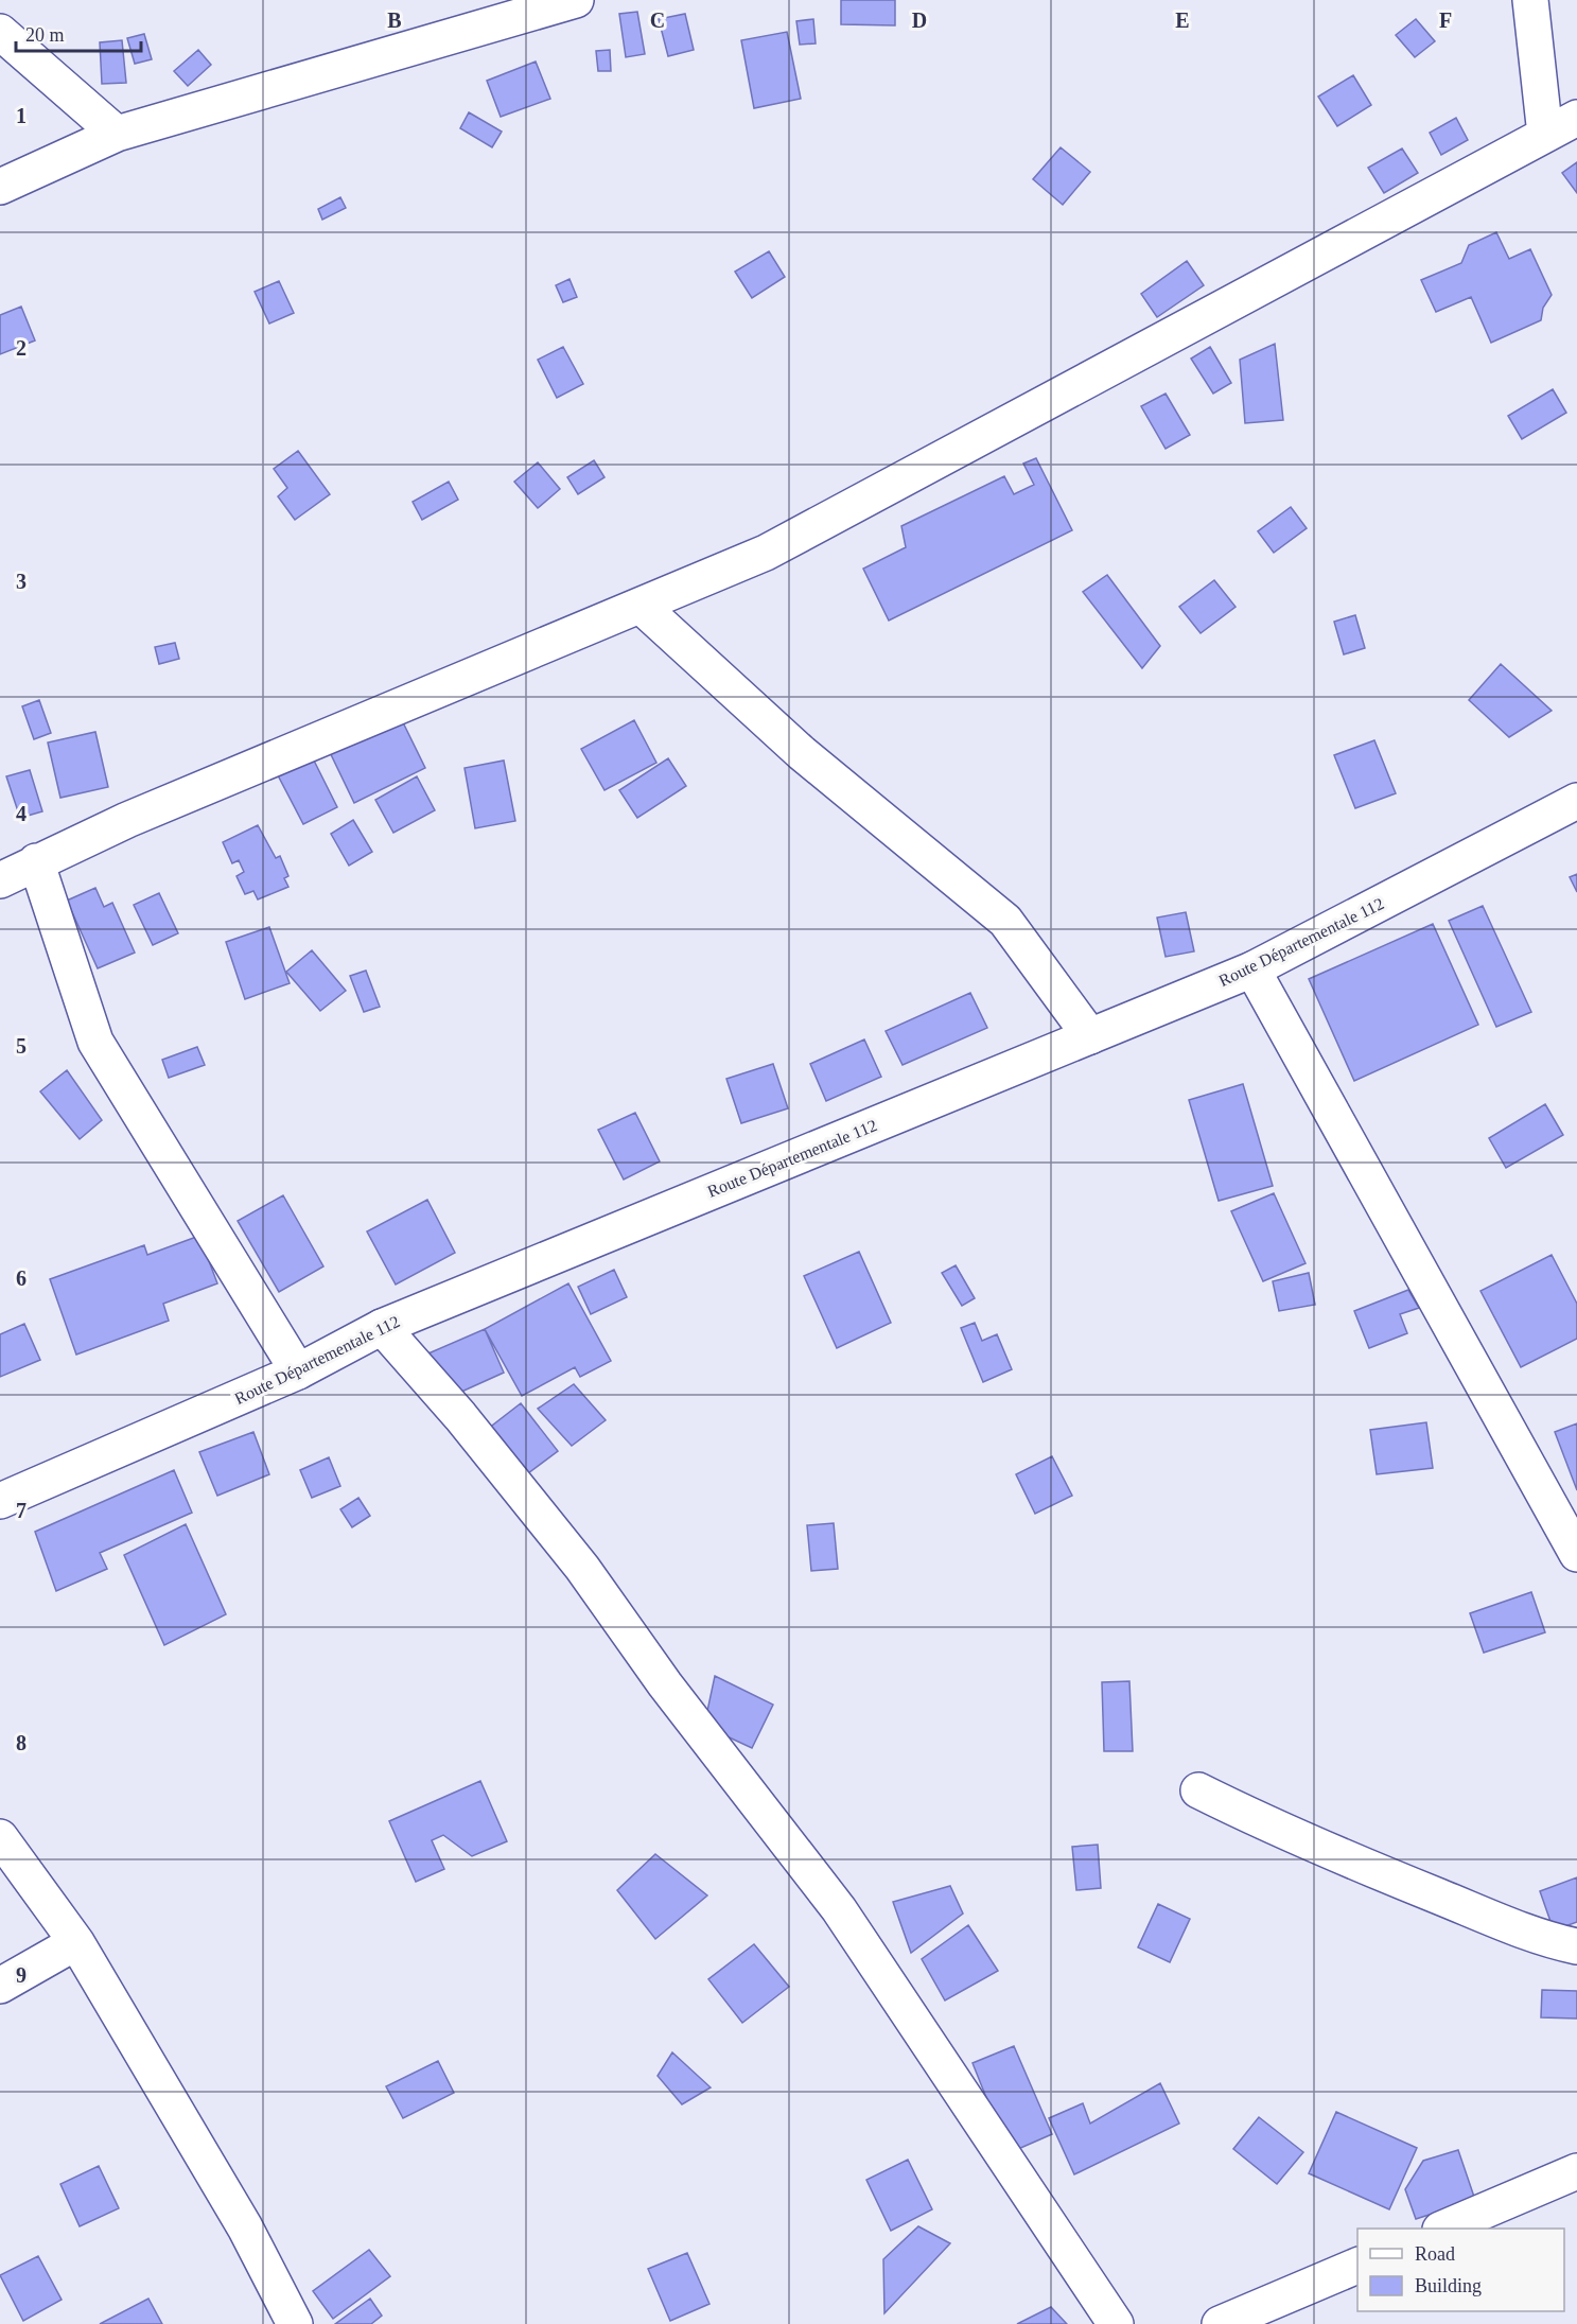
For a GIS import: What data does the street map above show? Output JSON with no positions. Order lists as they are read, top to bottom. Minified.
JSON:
{"streets":{"street":["Route Départementale 112"]},"legend":["Road","Building"],"scale_bar":"20 m","grid":{"columns":["B","C","D","E","F"],"rows":["1","2","3","4","5","6","7","8","9"]}}
